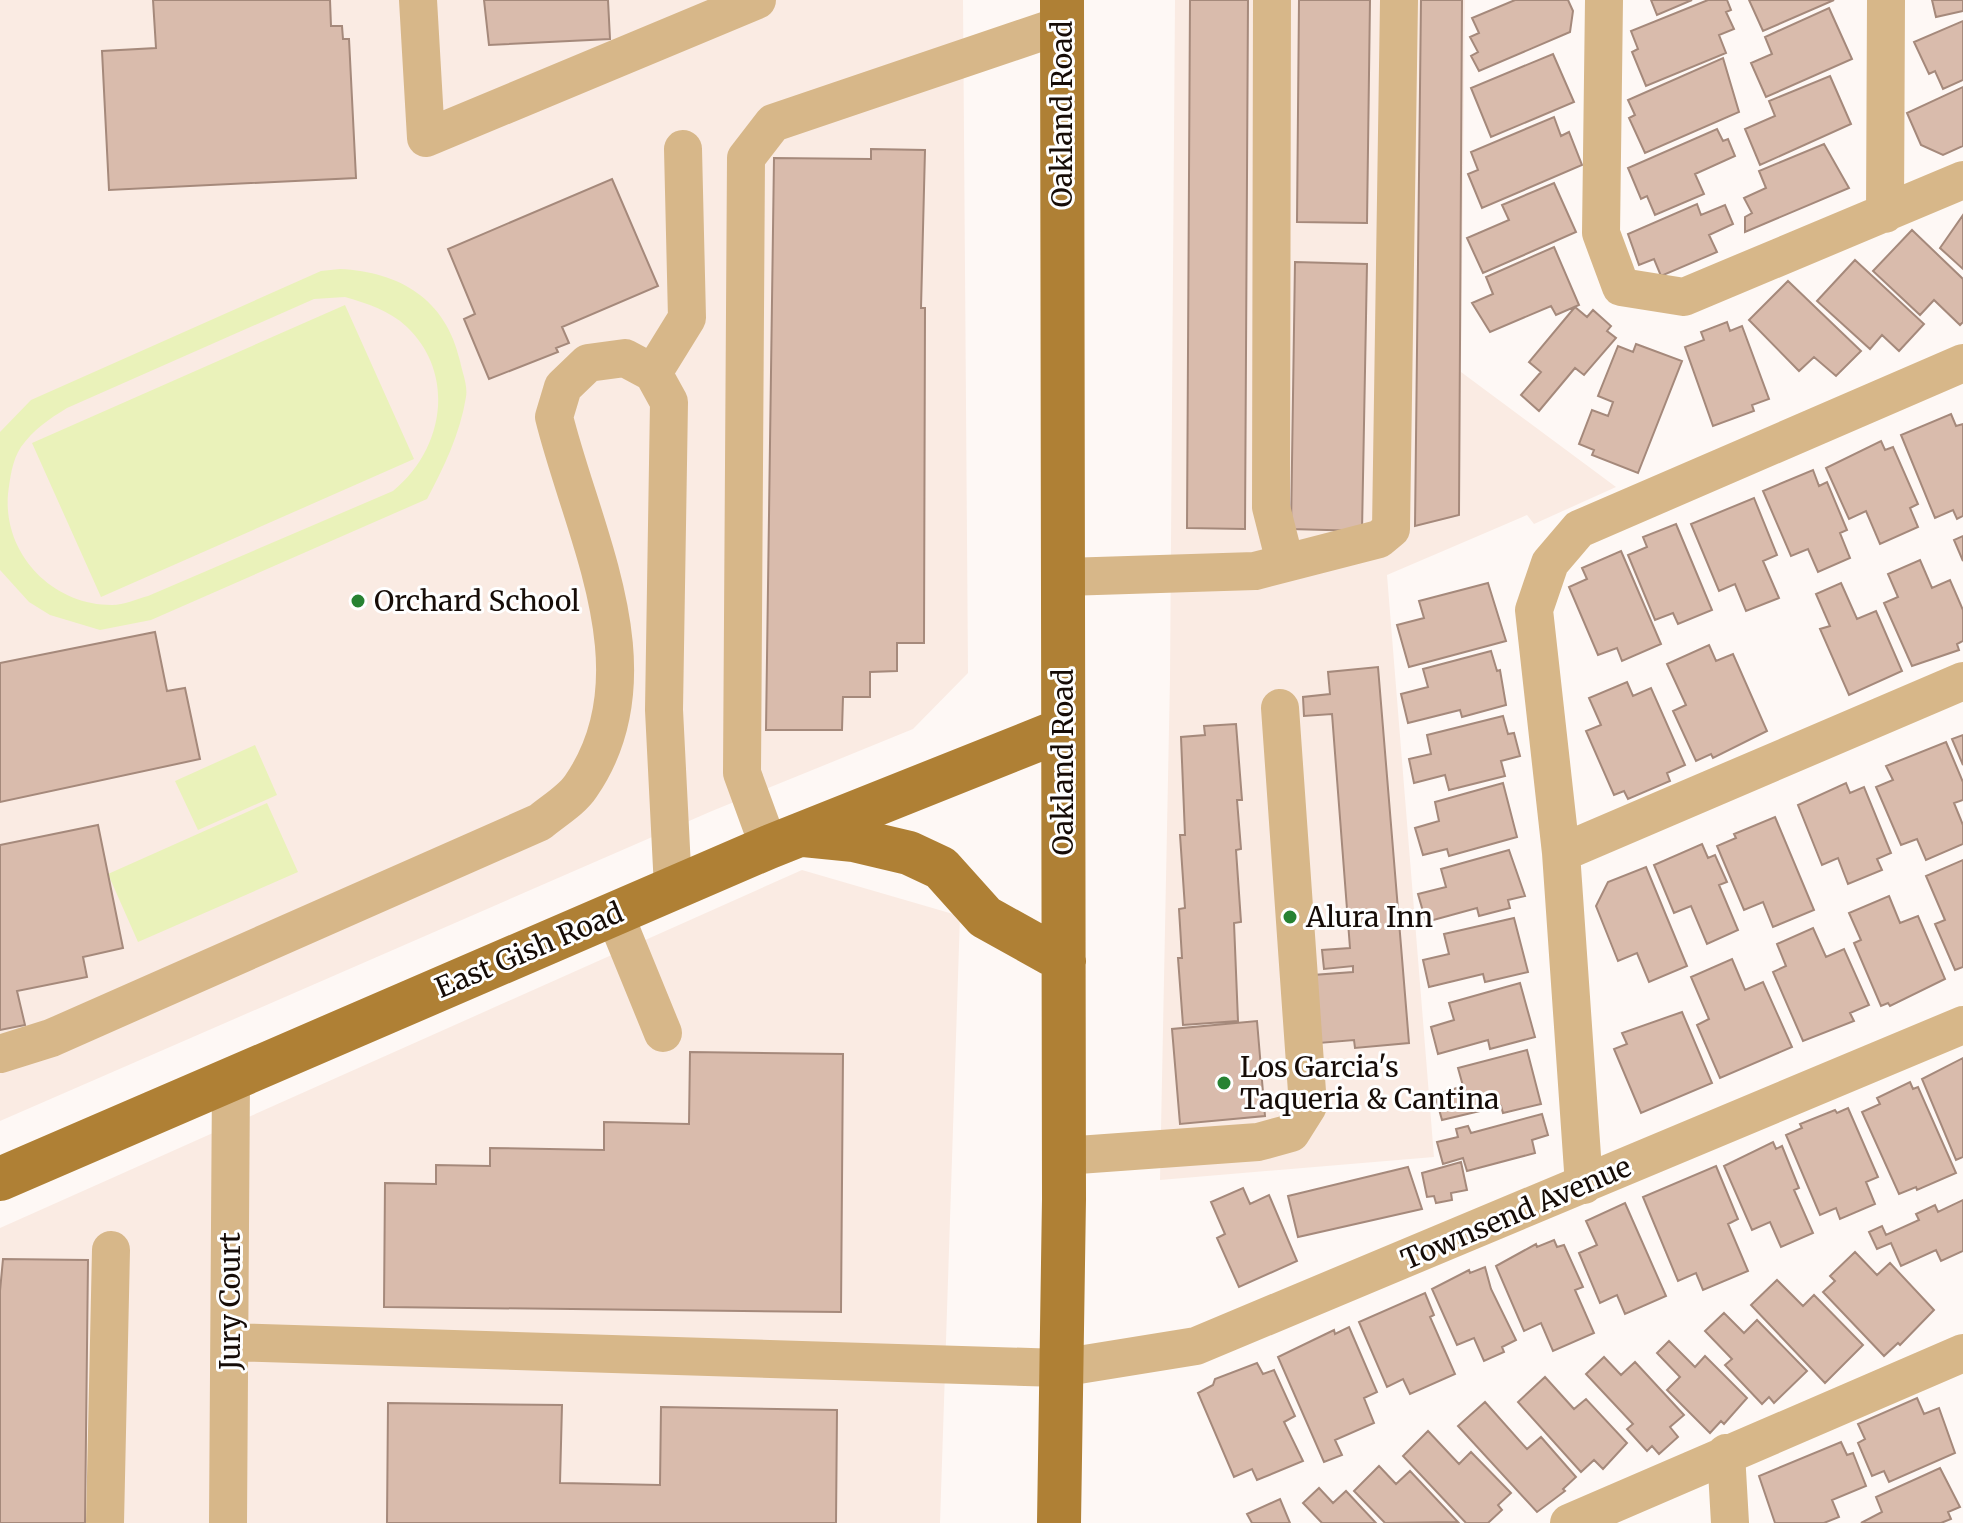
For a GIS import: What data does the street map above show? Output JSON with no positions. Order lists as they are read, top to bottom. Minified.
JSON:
{"streets":{"main road":["Oakland Road","East Gish Road"],"street":["Townsend Avenue","Jury Court"]},"crossings":[["Oakland Road","East Gish Road"],["Oakland Road","Townsend Avenue"],["East Gish Road","Jury Court"],["Townsend Avenue","Jury Court"]],"places":["Orchard School","Alura Inn","Los Garcia's Taqueria & Cantina"]}
